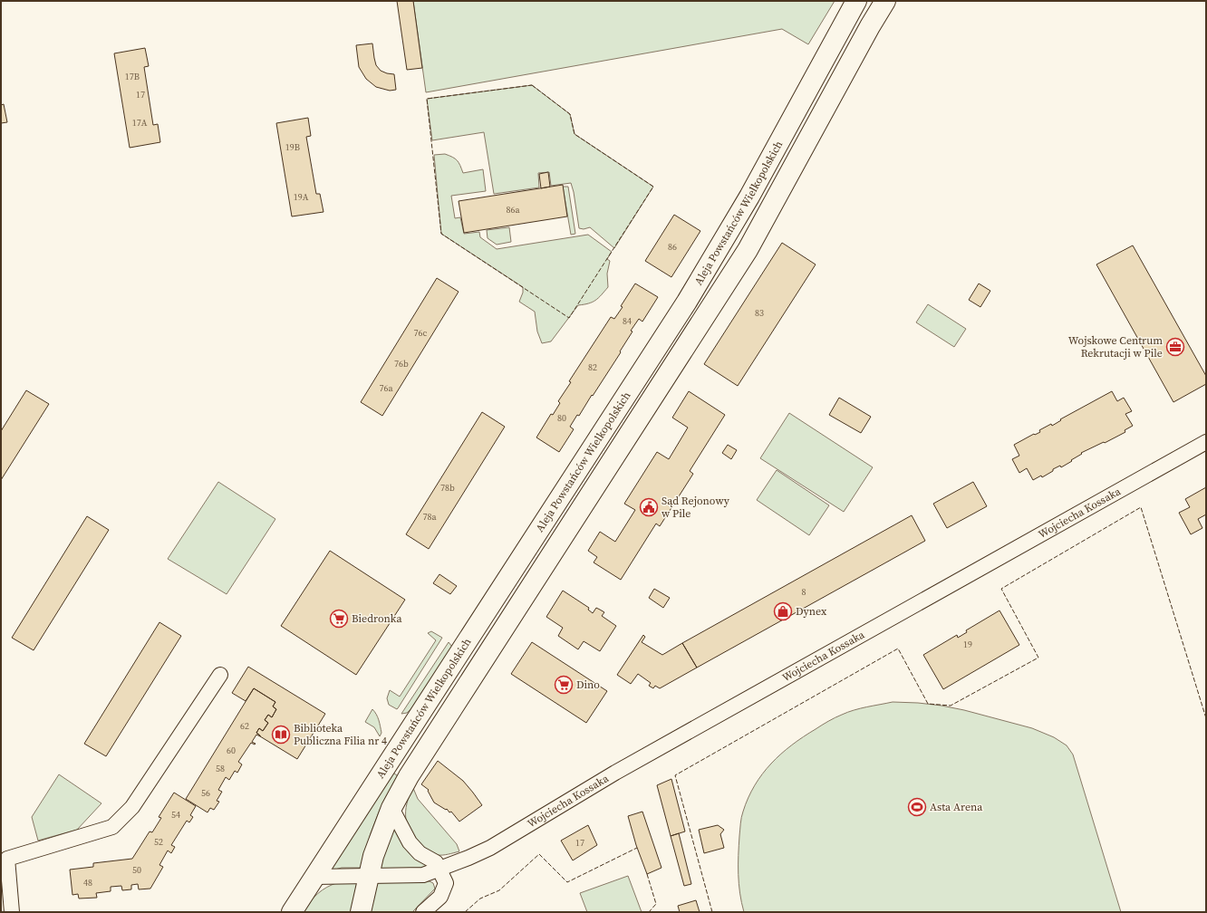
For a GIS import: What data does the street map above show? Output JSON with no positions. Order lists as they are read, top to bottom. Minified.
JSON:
{"streets":{"main road":["Aleja Powstańców Wielkopolskich"],"street":["Wojciecha Kossaka"]},"crossings":[["Aleja Powstańców Wielkopolskich","Wojciecha Kossaka"]],"places":{"office":["Wojskowe Centrum Rekrutacji w Pile"],"public building":["Sąd Rejonowy w Pile"],"shop":["Dynex"],"supermarket":["Biedronka","Dino"],"library":["Biblioteka Publiczna Filia nr 4"],"sports":["Asta Arena"]},"house_numbers":["17B","17","17A","19B","19A","86a","86","83","84","76c","76b","82","76a","80","78b","78a","8","19","62","60","58","56","54","52","17","50","48"]}
